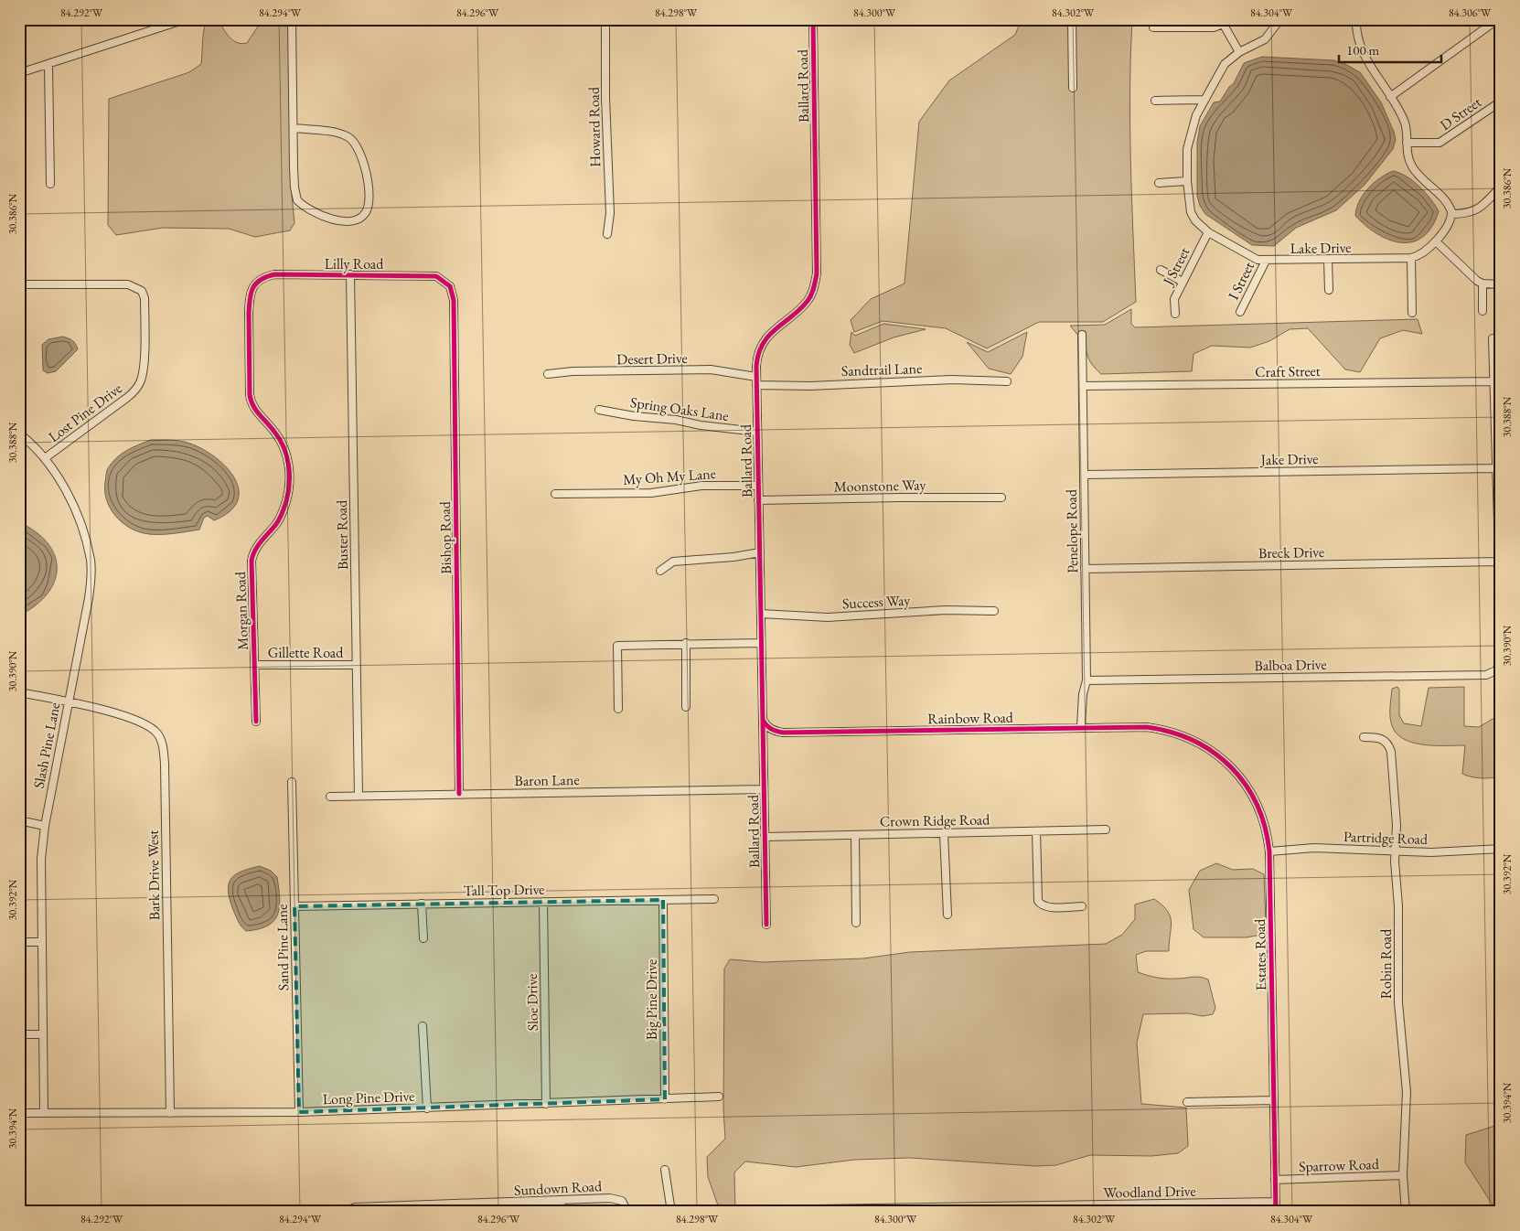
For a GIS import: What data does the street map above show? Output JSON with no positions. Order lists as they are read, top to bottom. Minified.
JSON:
{"streets":{"street":["Ballard Road","D Street","Howard Road","Lake Drive","Lilly Road","J Street","I Street","Desert Drive","Sandtrail Lane","Craft Street","Spring Oaks Lane","Lost Pine Drive","Jake Drive","My Oh My Lane","Moonstone Way","Penelope Road","Buster Road","Bishop Road","Breck Drive","Success Way","Morgan Road","Gillette Road","Balboa Drive","Rainbow Road","Slash Pine Lane","Baron Lane","Crown Ridge Road","Partridge Road","Bark Drive West","Tall Top Drive","Sand Pine Lane","Estates Road","Robin Road","Big Pine Drive","Sloe Drive","Long Pine Drive","Sparrow Road","Sundown Road","Woodland Drive"]},"crossings":[["Ballard Road","Desert Drive"],["Ballard Road","Sandtrail Lane"],["Ballard Road","Spring Oaks Lane"],["Ballard Road","My Oh My Lane"],["Ballard Road","Moonstone Way"],["Ballard Road","Success Way"],["Ballard Road","Rainbow Road"],["Ballard Road","Baron Lane"],["Ballard Road","Crown Ridge Road"],["Lake Drive","J Street"],["Lake Drive","I Street"],["Lilly Road","Buster Road"],["Lilly Road","Bishop Road"],["Lilly Road","Morgan Road"],["Craft Street","Penelope Road"],["Lost Pine Drive","Slash Pine Lane"],["Jake Drive","Penelope Road"],["Penelope Road","Breck Drive"],["Penelope Road","Balboa Drive"],["Penelope Road","Rainbow Road"],["Buster Road","Gillette Road"],["Buster Road","Baron Lane"],["Bishop Road","Baron Lane"],["Morgan Road","Gillette Road"],["Rainbow Road","Estates Road"],["Slash Pine Lane","Bark Drive West"],["Slash Pine Lane","Long Pine Drive"],["Partridge Road","Estates Road"],["Partridge Road","Robin Road"],["Bark Drive West","Long Pine Drive"],["Tall Top Drive","Sand Pine Lane"],["Tall Top Drive","Big Pine Drive"],["Tall Top Drive","Sloe Drive"],["Sand Pine Lane","Long Pine Drive"],["Estates Road","Sparrow Road"],["Estates Road","Woodland Drive"],["Robin Road","Sparrow Road"],["Big Pine Drive","Long Pine Drive"],["Sloe Drive","Long Pine Drive"]],"scale_bar":"100 m","coordinates":["84.292°W","84.294°W","84.296°W","84.298°W","84.300°W","84.302°W","84.304°W","84.306°W","30.386°N","30.388°N","30.390°N","30.392°N","30.394°N"]}
